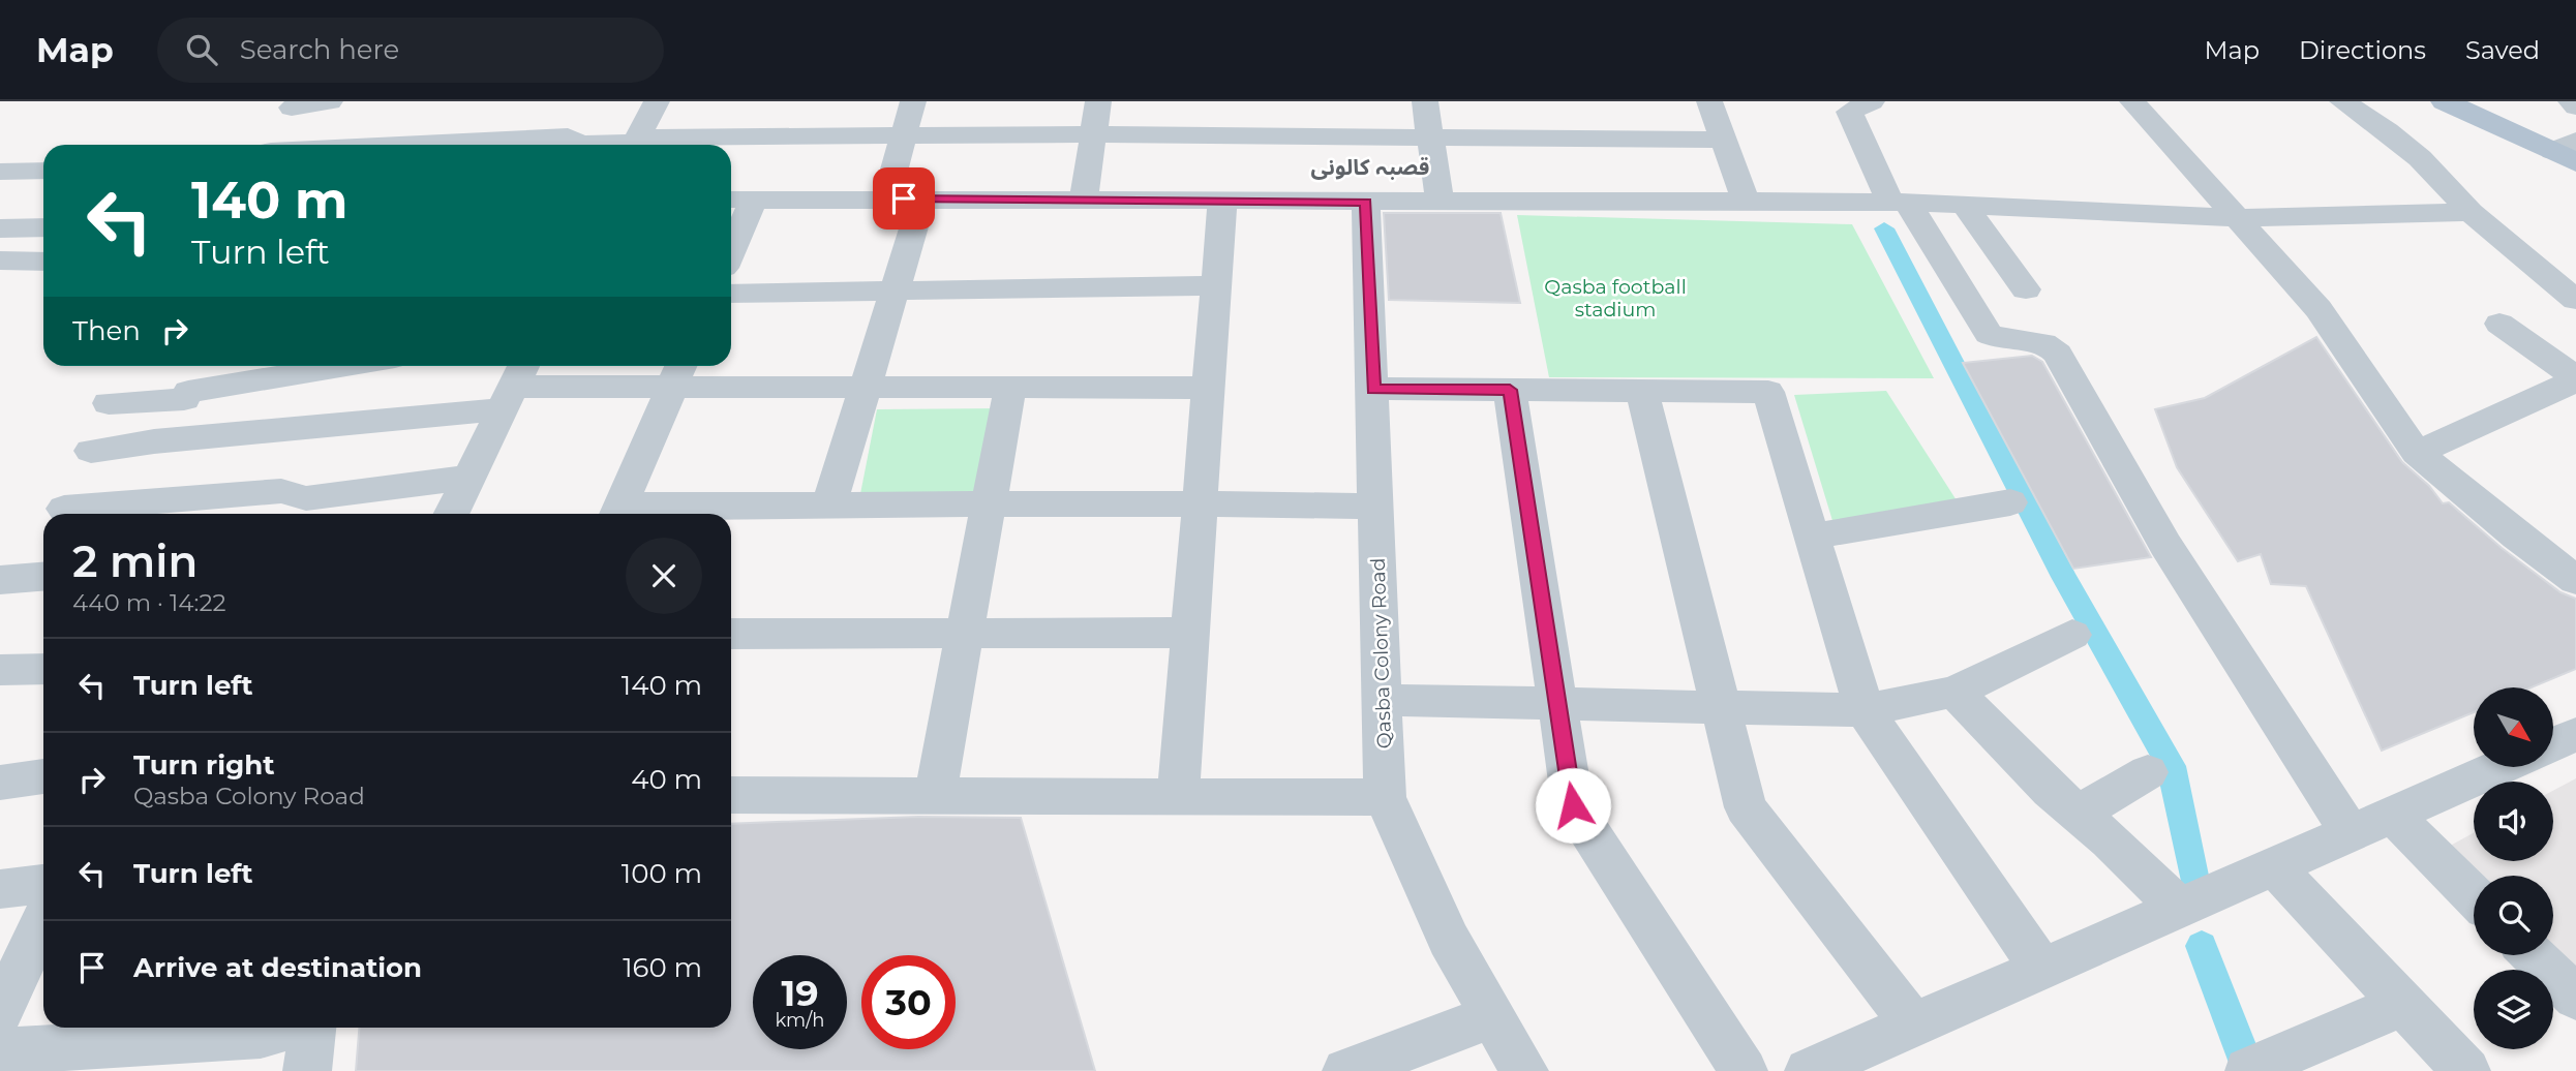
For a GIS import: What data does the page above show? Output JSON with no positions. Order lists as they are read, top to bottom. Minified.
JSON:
{"streets":{"street":["Qasba Colony Road"]},"districts":["قصبہ کالونی"],"parks":["Qasba football stadium"],"north":"bottom right","page":{"header":"Map","search":"Search here","nav":["Map","Directions","Saved"],"turn":["140 m","Turn left"],"then":"Then","heading":["2 min","440 m · 14:22"],"list":[{"name":"Turn left","value":"140 m"},{"name":"Turn right","note":"Qasba Colony Road","value":"40 m"},{"name":"Turn left","value":"100 m"},{"name":"Arrive at destination","value":"160 m"}],"speed":"19 km/h","limit":"30"}}
